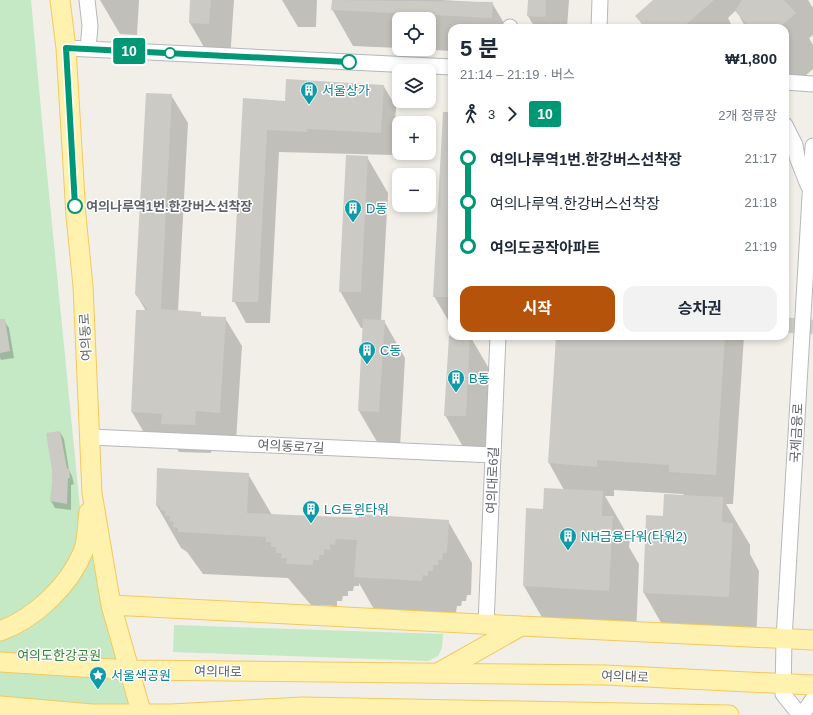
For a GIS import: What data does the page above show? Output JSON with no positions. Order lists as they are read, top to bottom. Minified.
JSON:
{"streets":{"main road":["여의동로","여의대로"],"street":["국제금융로","여의동로7길","여의대로6길"]},"crossings":[["여의동로","여의동로7길"],["여의동로","여의대로"],["국제금융로","여의대로"],["여의동로7길","여의대로6길"]],"parks":["여의도한강공원"],"places":{"building":["서울상가","D동","C동","B동","LG트윈타워","NH금융타워(타워2)"],"other":["여의나루역1번.한강버스선착장"],"place":["서울색공원"]},"lines":["bus line 10"],"page":{"on_map":"10","map_buttons":["+","−"],"heading":["5 분","21:14 – 21:19 · 버스","₩1,800"],"legs":["3","10","2개 정류장"],"list":[{"name":"여의나루역1번.한강버스선착장","value":"21:17"},{"name":"여의나루역.한강버스선착장","value":"21:18"},{"name":"여의도공작아파트","value":"21:19"}],"buttons":["시작","승차권"]}}
